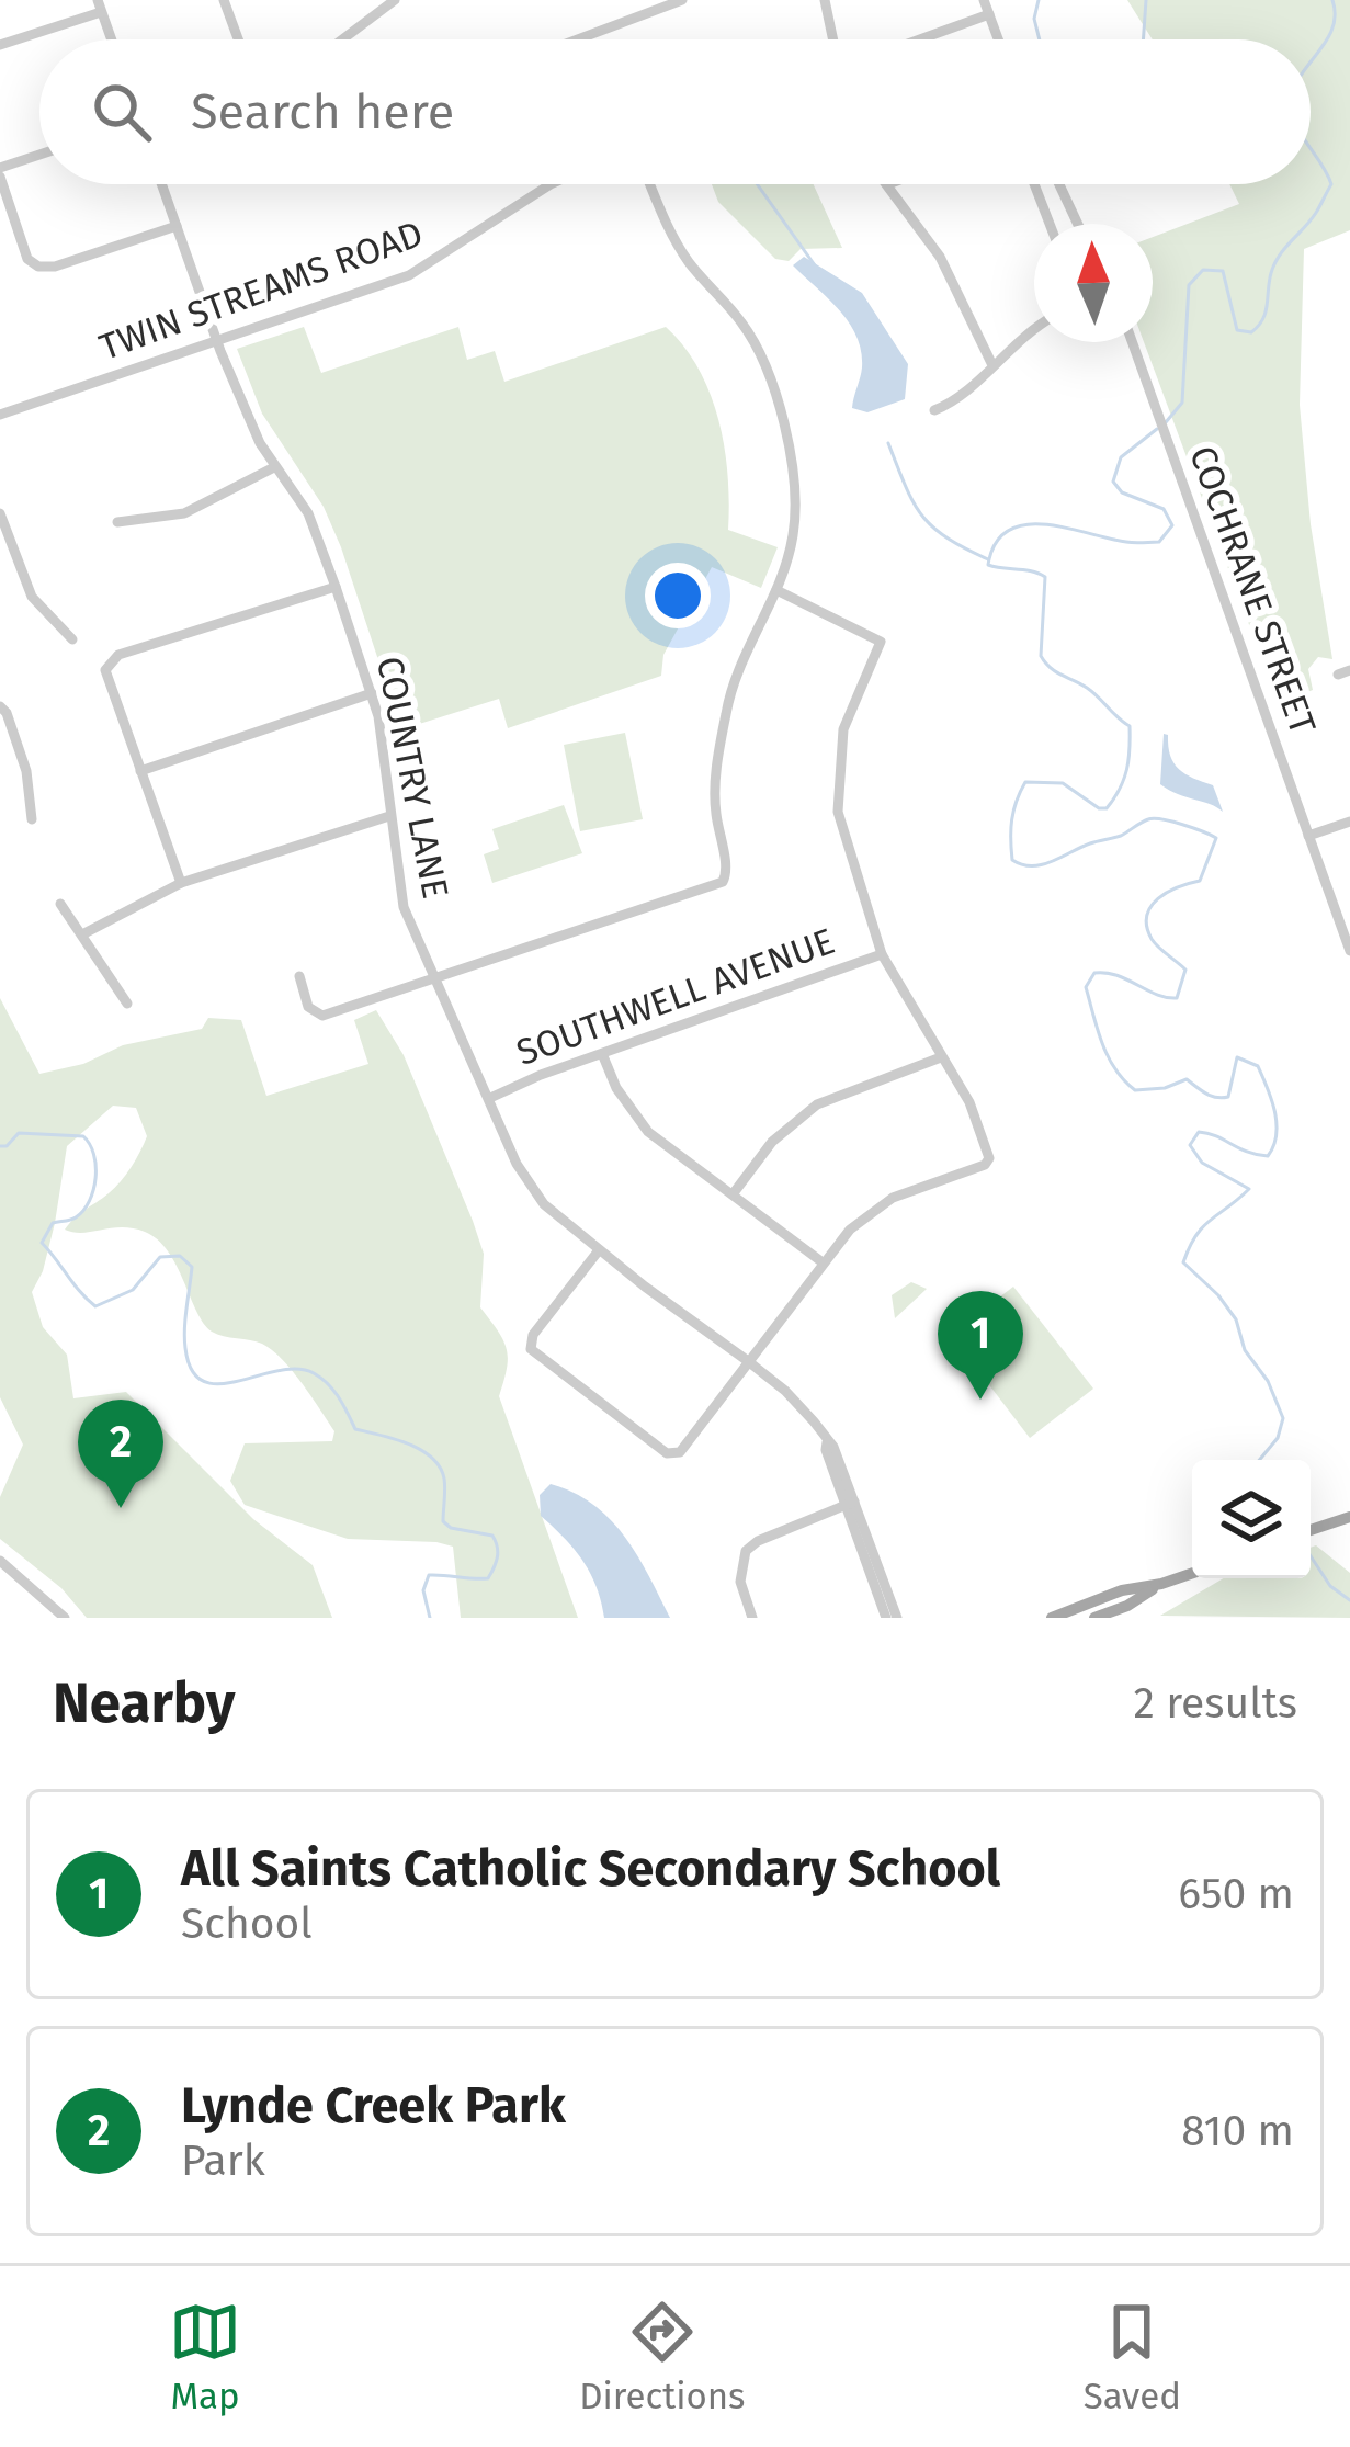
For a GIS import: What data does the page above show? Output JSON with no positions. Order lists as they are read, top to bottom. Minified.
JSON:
{"streets":{"street":["TWIN STREAMS ROAD","COCHRANE STREET","COUNTRY LANE","SOUTHWELL AVENUE"]},"crossings":[["TWIN STREAMS ROAD","COUNTRY LANE"],["COUNTRY LANE","SOUTHWELL AVENUE"]],"north":"top","page":{"search":"Search here","pins":["1","2"],"heading":["Nearby","2 results"],"list":[{"mark":"1","name":"All Saints Catholic Secondary School","note":"School","value":"650 m"},{"mark":"2","name":"Lynde Creek Park","note":"Park","value":"810 m"}],"nav":["Map","Directions","Saved"]}}
